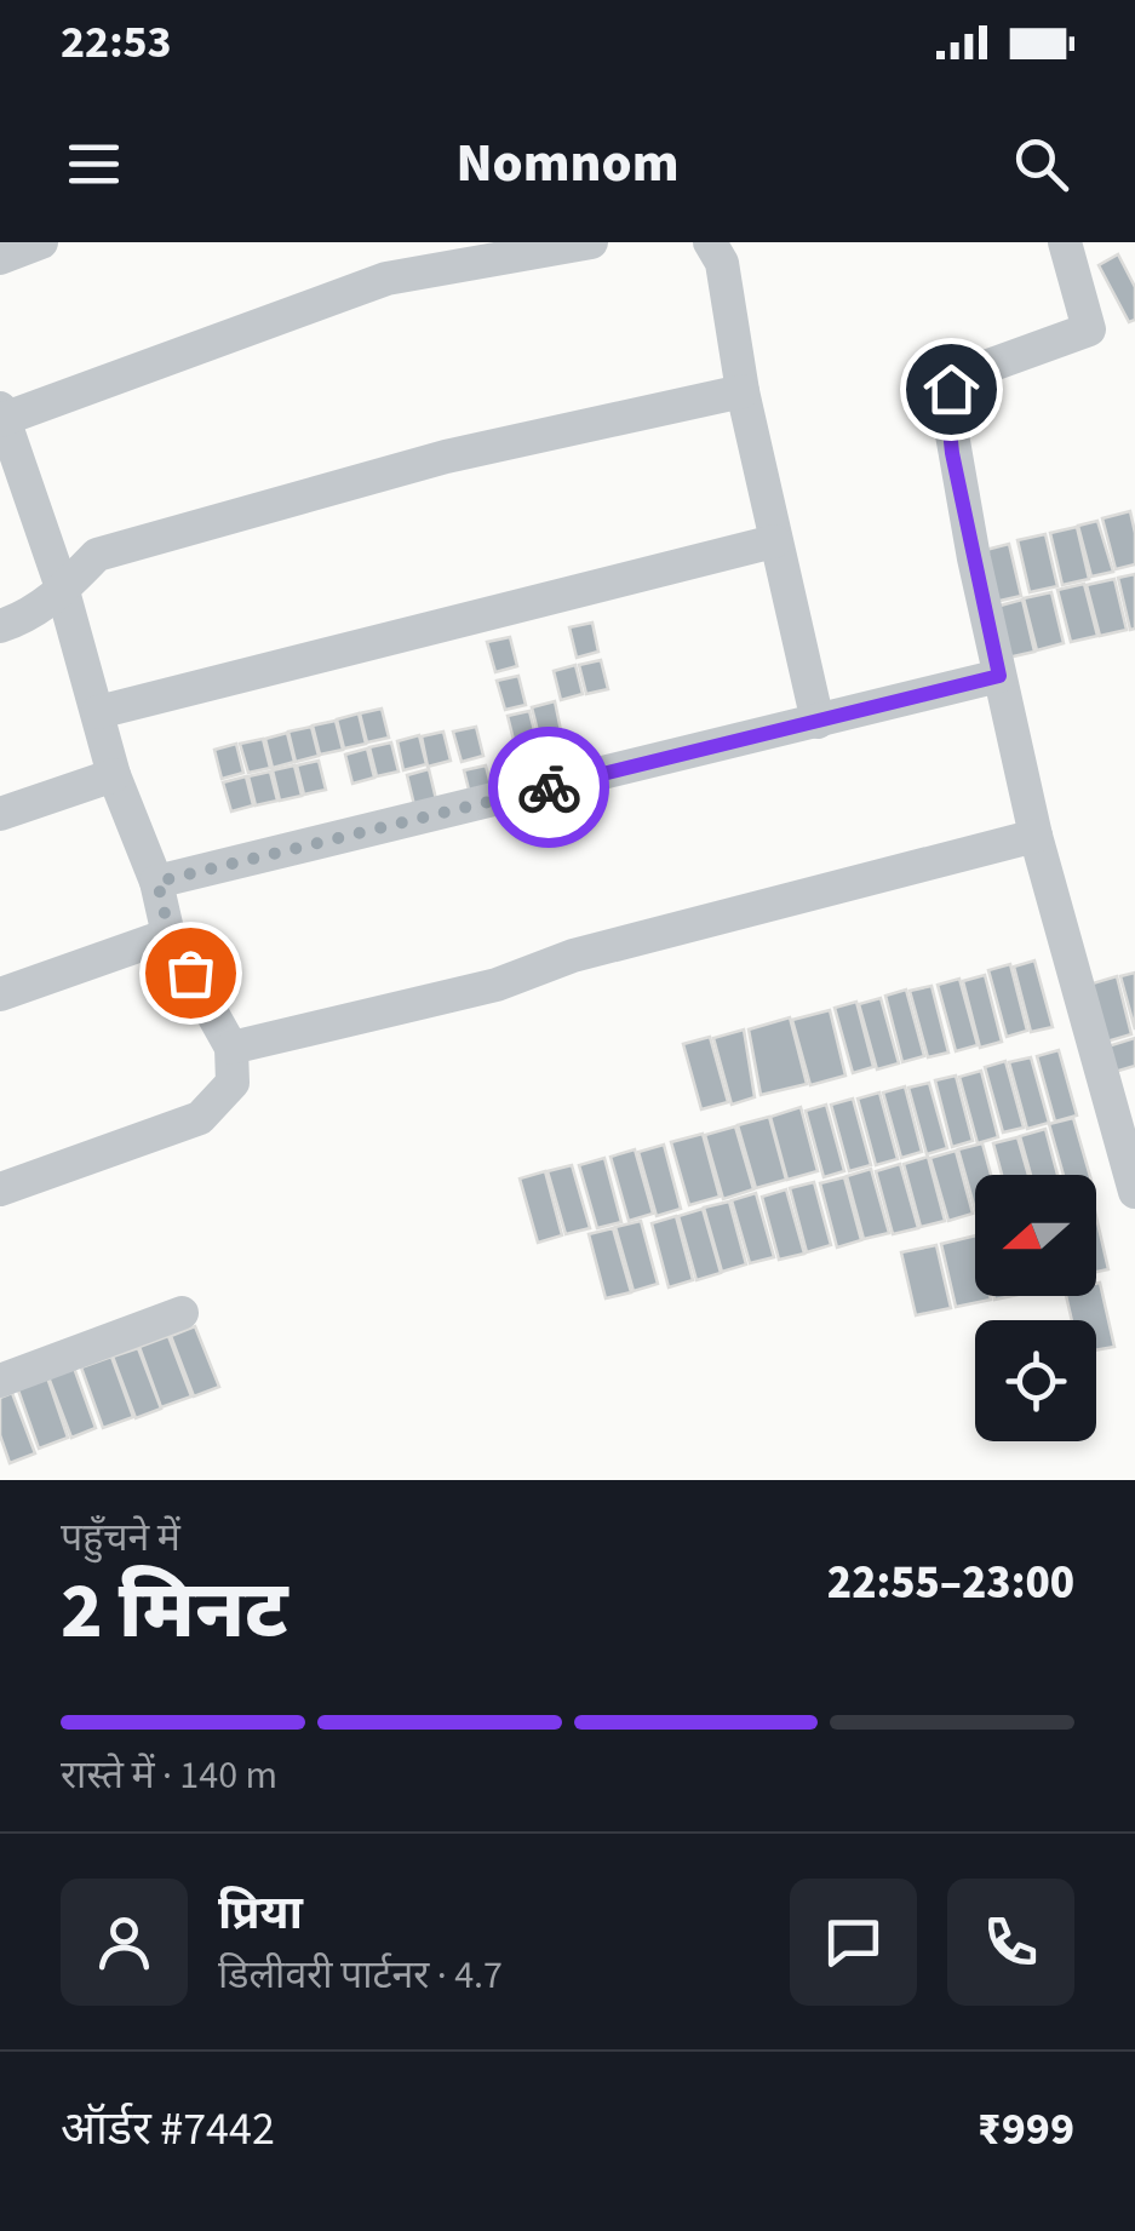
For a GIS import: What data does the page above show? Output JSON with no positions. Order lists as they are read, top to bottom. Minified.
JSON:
{"north":"left","page":{"status":"22:53","header":"Nomnom","heading":["2 मिनट","पहुँचने में","22:55–23:00"],"panel":["प्रिया","डिलीवरी पार्टनर · 4.7","ऑर्डर #7442","₹999"],"bar":"रास्ते में · 140 m"}}
